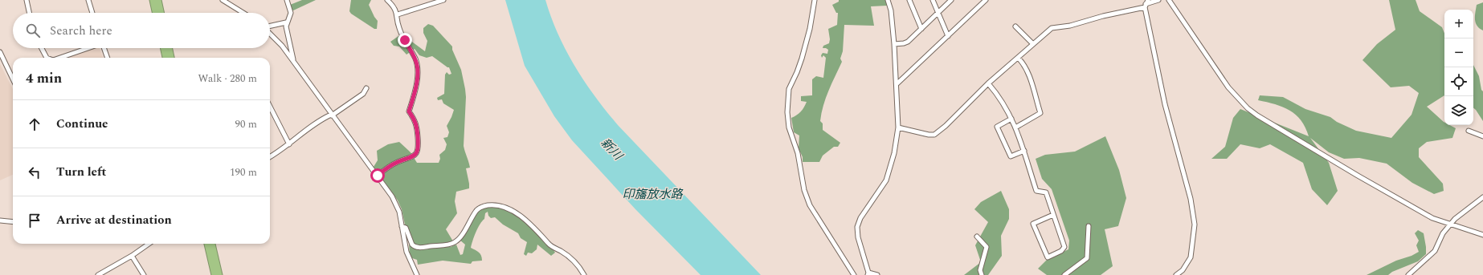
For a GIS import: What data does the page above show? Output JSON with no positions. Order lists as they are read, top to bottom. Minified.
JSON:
{"water":["新川","印旛放水路"],"page":{"map_buttons":["+","−"],"search":"Search here","heading":["4 min","Walk · 280 m"],"list":[["Continue","90 m"],["Turn left","190 m"],"Arrive at destination"]}}
